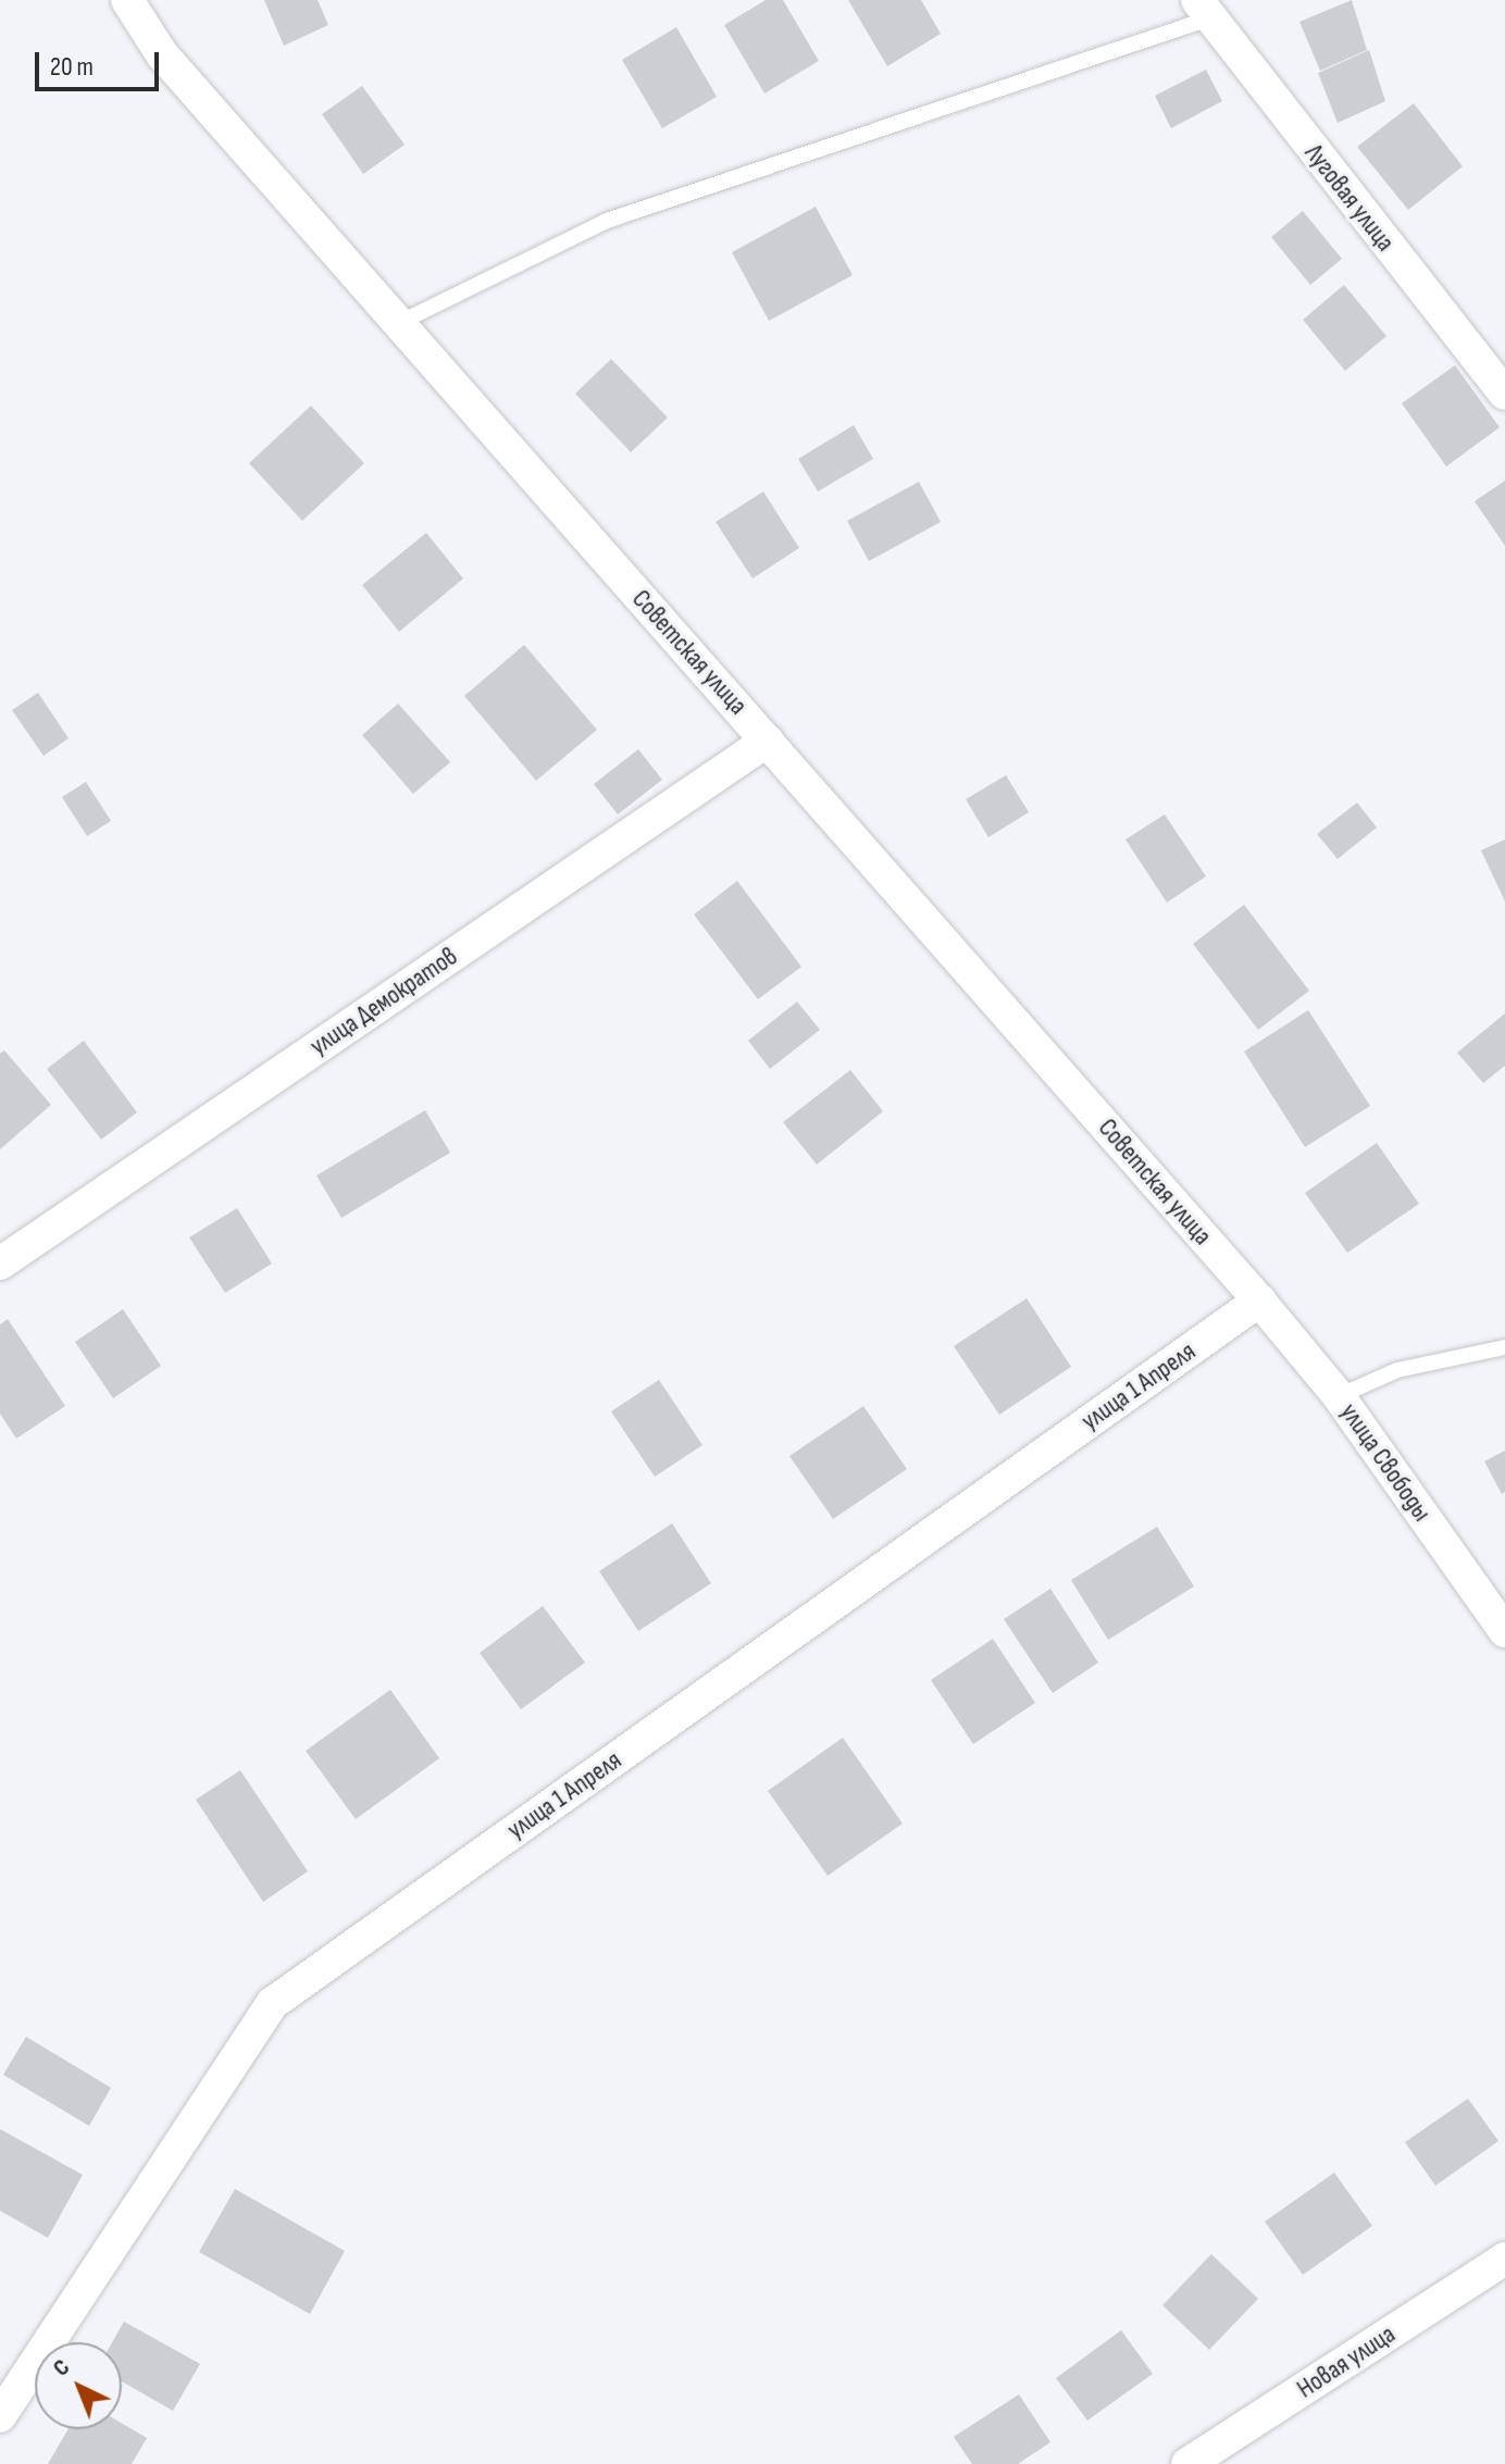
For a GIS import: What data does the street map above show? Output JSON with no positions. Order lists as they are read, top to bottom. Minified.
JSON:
{"streets":{"street":["Луговая улица","Советская улица","улица Демократов","улица 1 Апреля","улица Свободы","Новая улица"]},"crossings":[["Советская улица","улица Демократов"],["Советская улица","улица 1 Апреля"],["Советская улица","улица Свободы"],["улица 1 Апреля","улица Свободы"]],"scale_bar":"20 m","north":"top left"}
